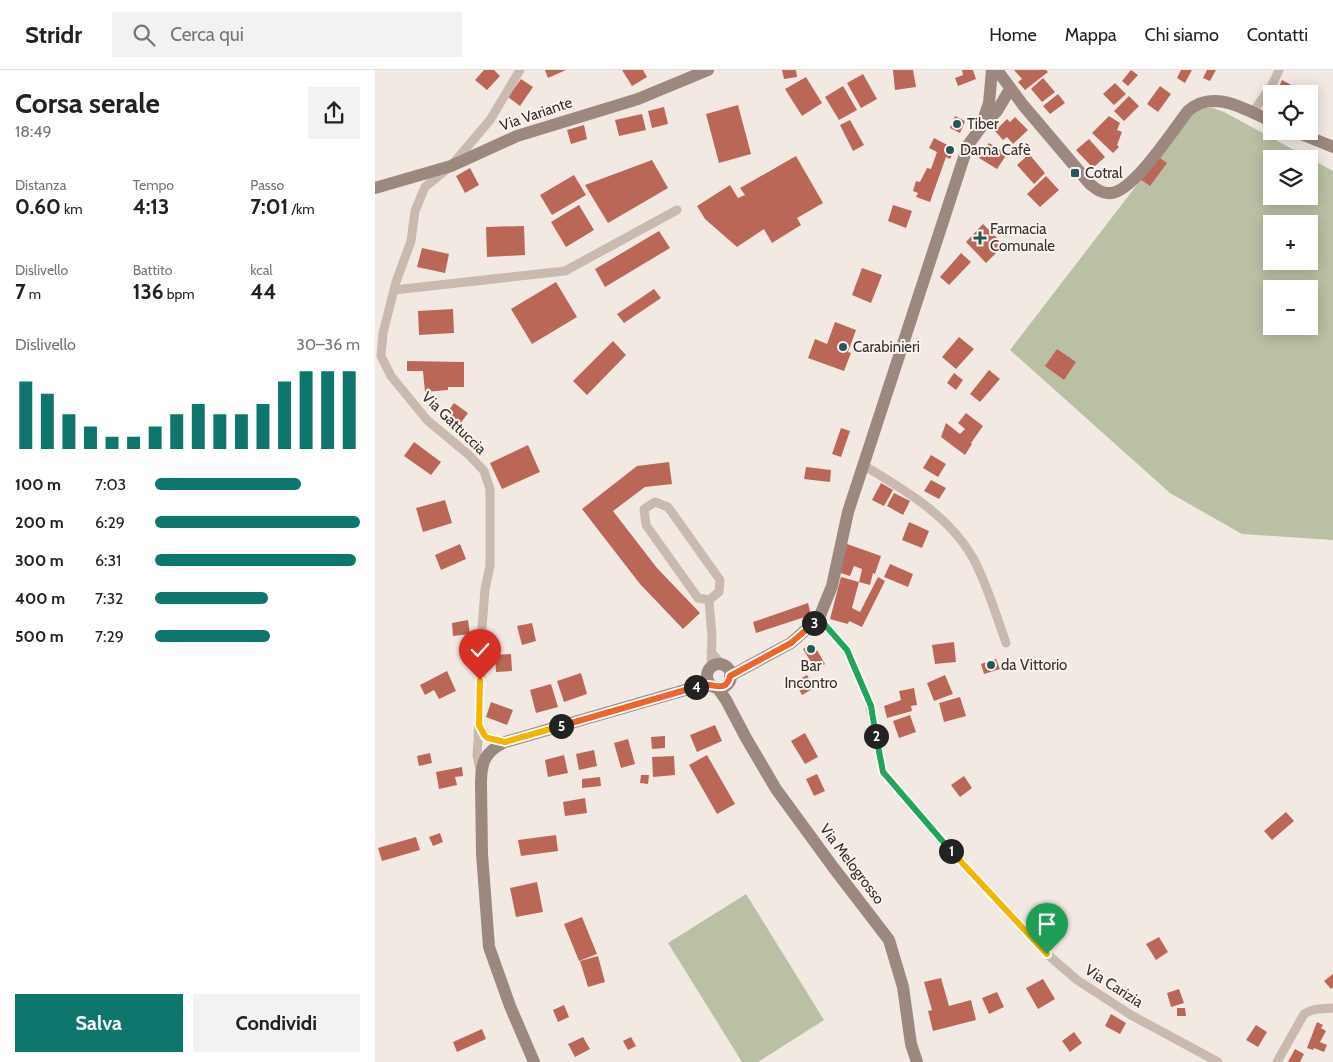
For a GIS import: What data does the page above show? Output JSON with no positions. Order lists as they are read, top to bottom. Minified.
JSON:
{"streets":{"main road":["Via Variante","Via Melogrosso"],"street":["Via Gattuccia","Via Carizia"]},"crossings":[["Via Variante","Via Gattuccia"]],"places":{"other":["Tiber","Dama Cafè","Carabinieri","Bar Incontro","da Vittorio"],"transit":["Cotral"],"health":["Farmacia Comunale"]},"page":{"header":"Stridr","search":"Cerca qui","nav":["Home","Mappa","Chi siamo","Contatti"],"heading":["Corsa serale","18:49"],"map_buttons":["+","−"],"stats":[["Distanza","0.60 km"],["Tempo","4:13"],["Passo","7:01 /km"],["Dislivello","7 m"],["Battito","136 bpm"],["kcal","44"]],"chart":["Dislivello","30–36 m"],"list":[{"name":"100 m","note":"7:03"},{"name":"200 m","note":"6:29"},{"name":"300 m","note":"6:31"},{"name":"400 m","note":"7:32"},{"name":"500 m","note":"7:29"}],"pins":["3","4","5","2","1"],"buttons":["Salva","Condividi"]}}
